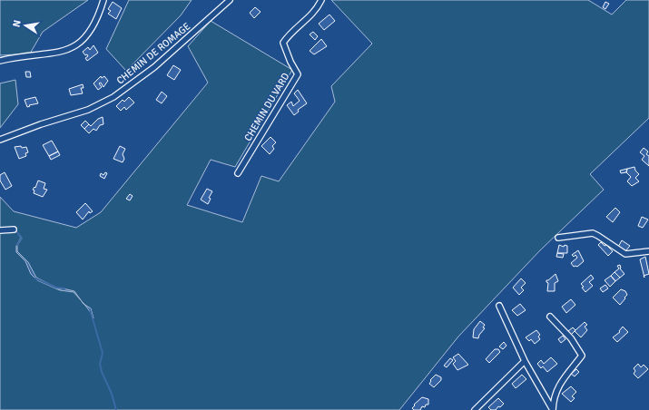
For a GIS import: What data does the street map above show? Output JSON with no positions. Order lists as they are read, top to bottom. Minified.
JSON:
{"streets":{"street":["CHEMIN DE ROMAGE","CHEMIN DU VARD"]},"north":"left"}
